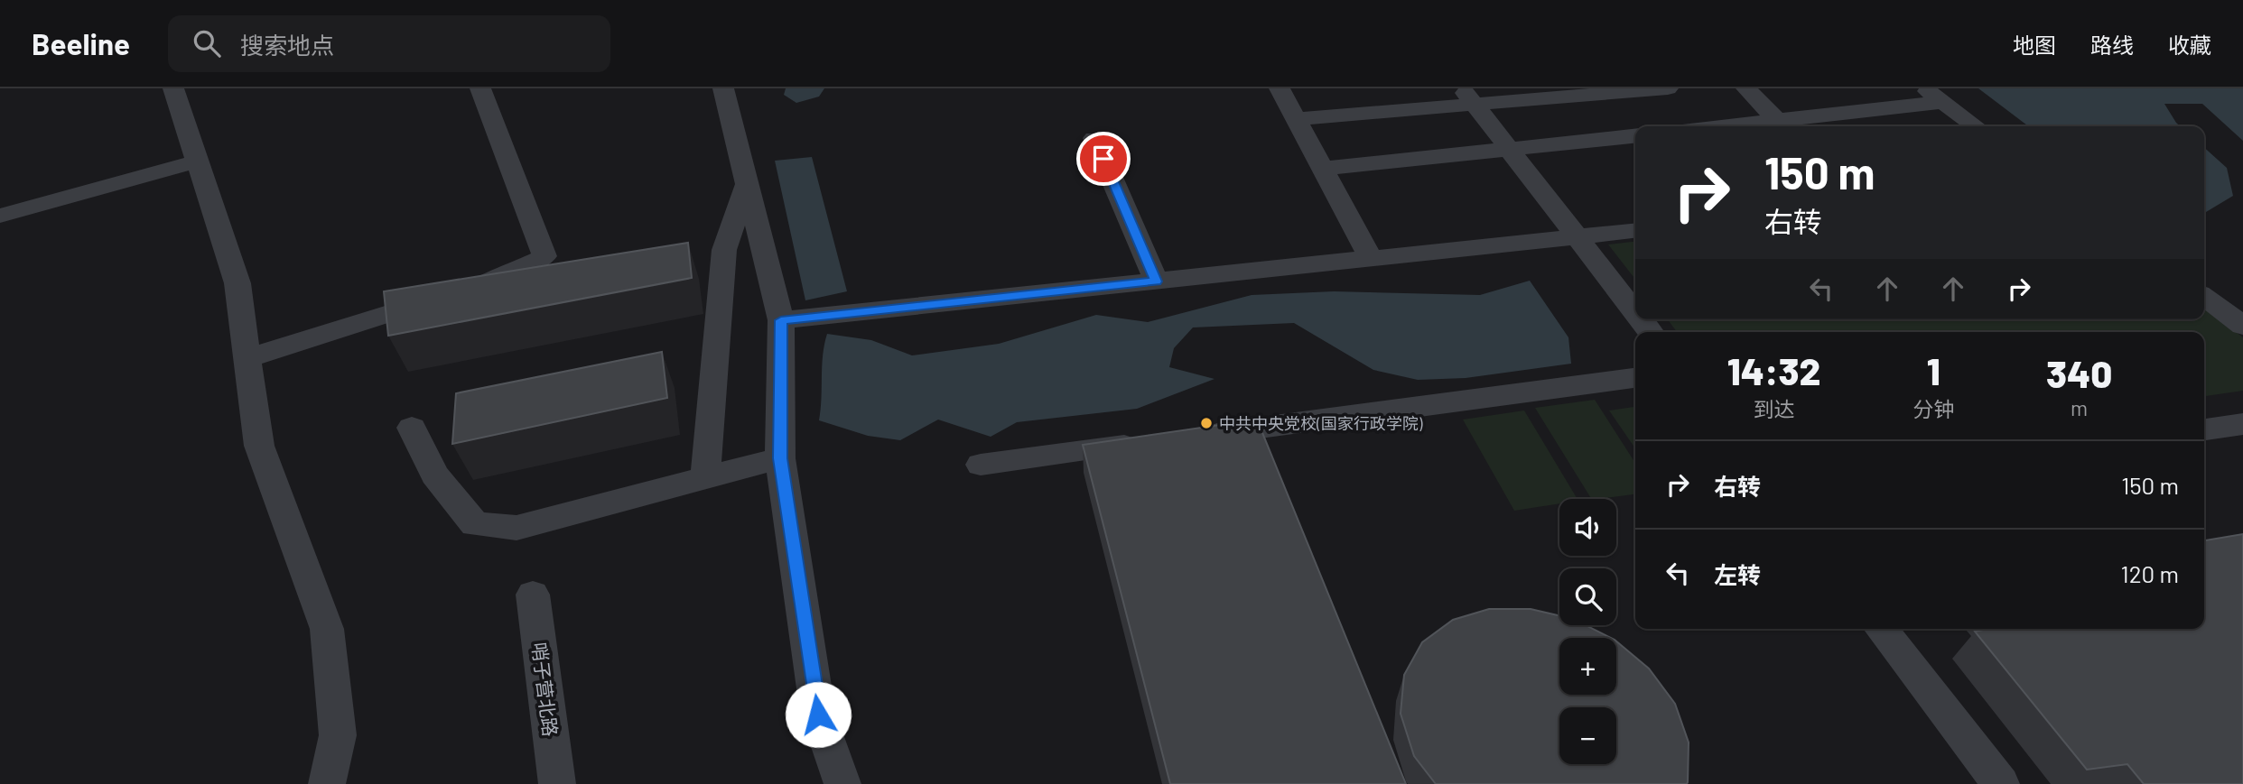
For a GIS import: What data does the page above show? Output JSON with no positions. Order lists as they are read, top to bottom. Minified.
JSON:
{"streets":{"street":["哨子营北路"]},"places":["中共中央党校(国家行政学院)"],"page":{"header":"Beeline","search":"搜索地点","nav":["地图","路线","收藏"],"turn":["150 m","右转"],"eta":["14:32","到达","1","分钟","340","m"],"list":[{"name":"右转","value":"150 m"},{"name":"左转","value":"120 m"}],"map_buttons":["+","−"]}}
